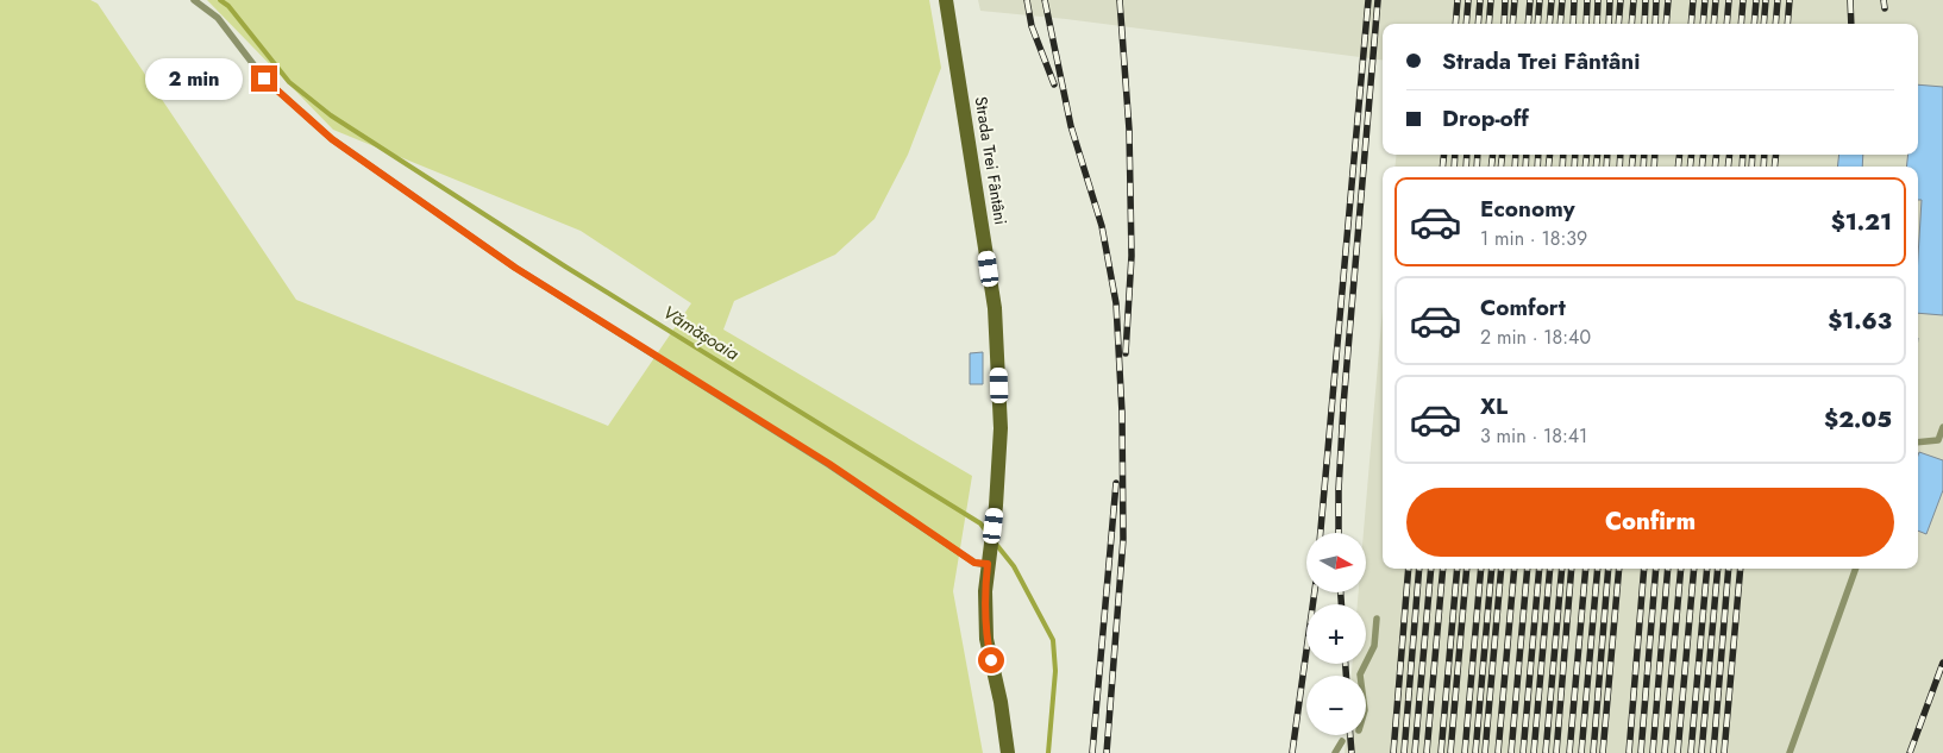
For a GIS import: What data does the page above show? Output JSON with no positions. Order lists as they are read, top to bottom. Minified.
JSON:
{"streets":{"main road":["Strada Trei Fântâni"]},"water":["Vămășoaia"],"north":"right","page":{"banner":["Strada Trei Fântâni","Drop-off"],"bubble":"2 min","list":[{"name":"Economy","note":"1 min · 18:39","value":"$1.21"},{"name":"Comfort","note":"2 min · 18:40","value":"$1.63"},{"name":"XL","note":"3 min · 18:41","value":"$2.05"}],"buttons":"Confirm","map_buttons":["+","−"]}}
